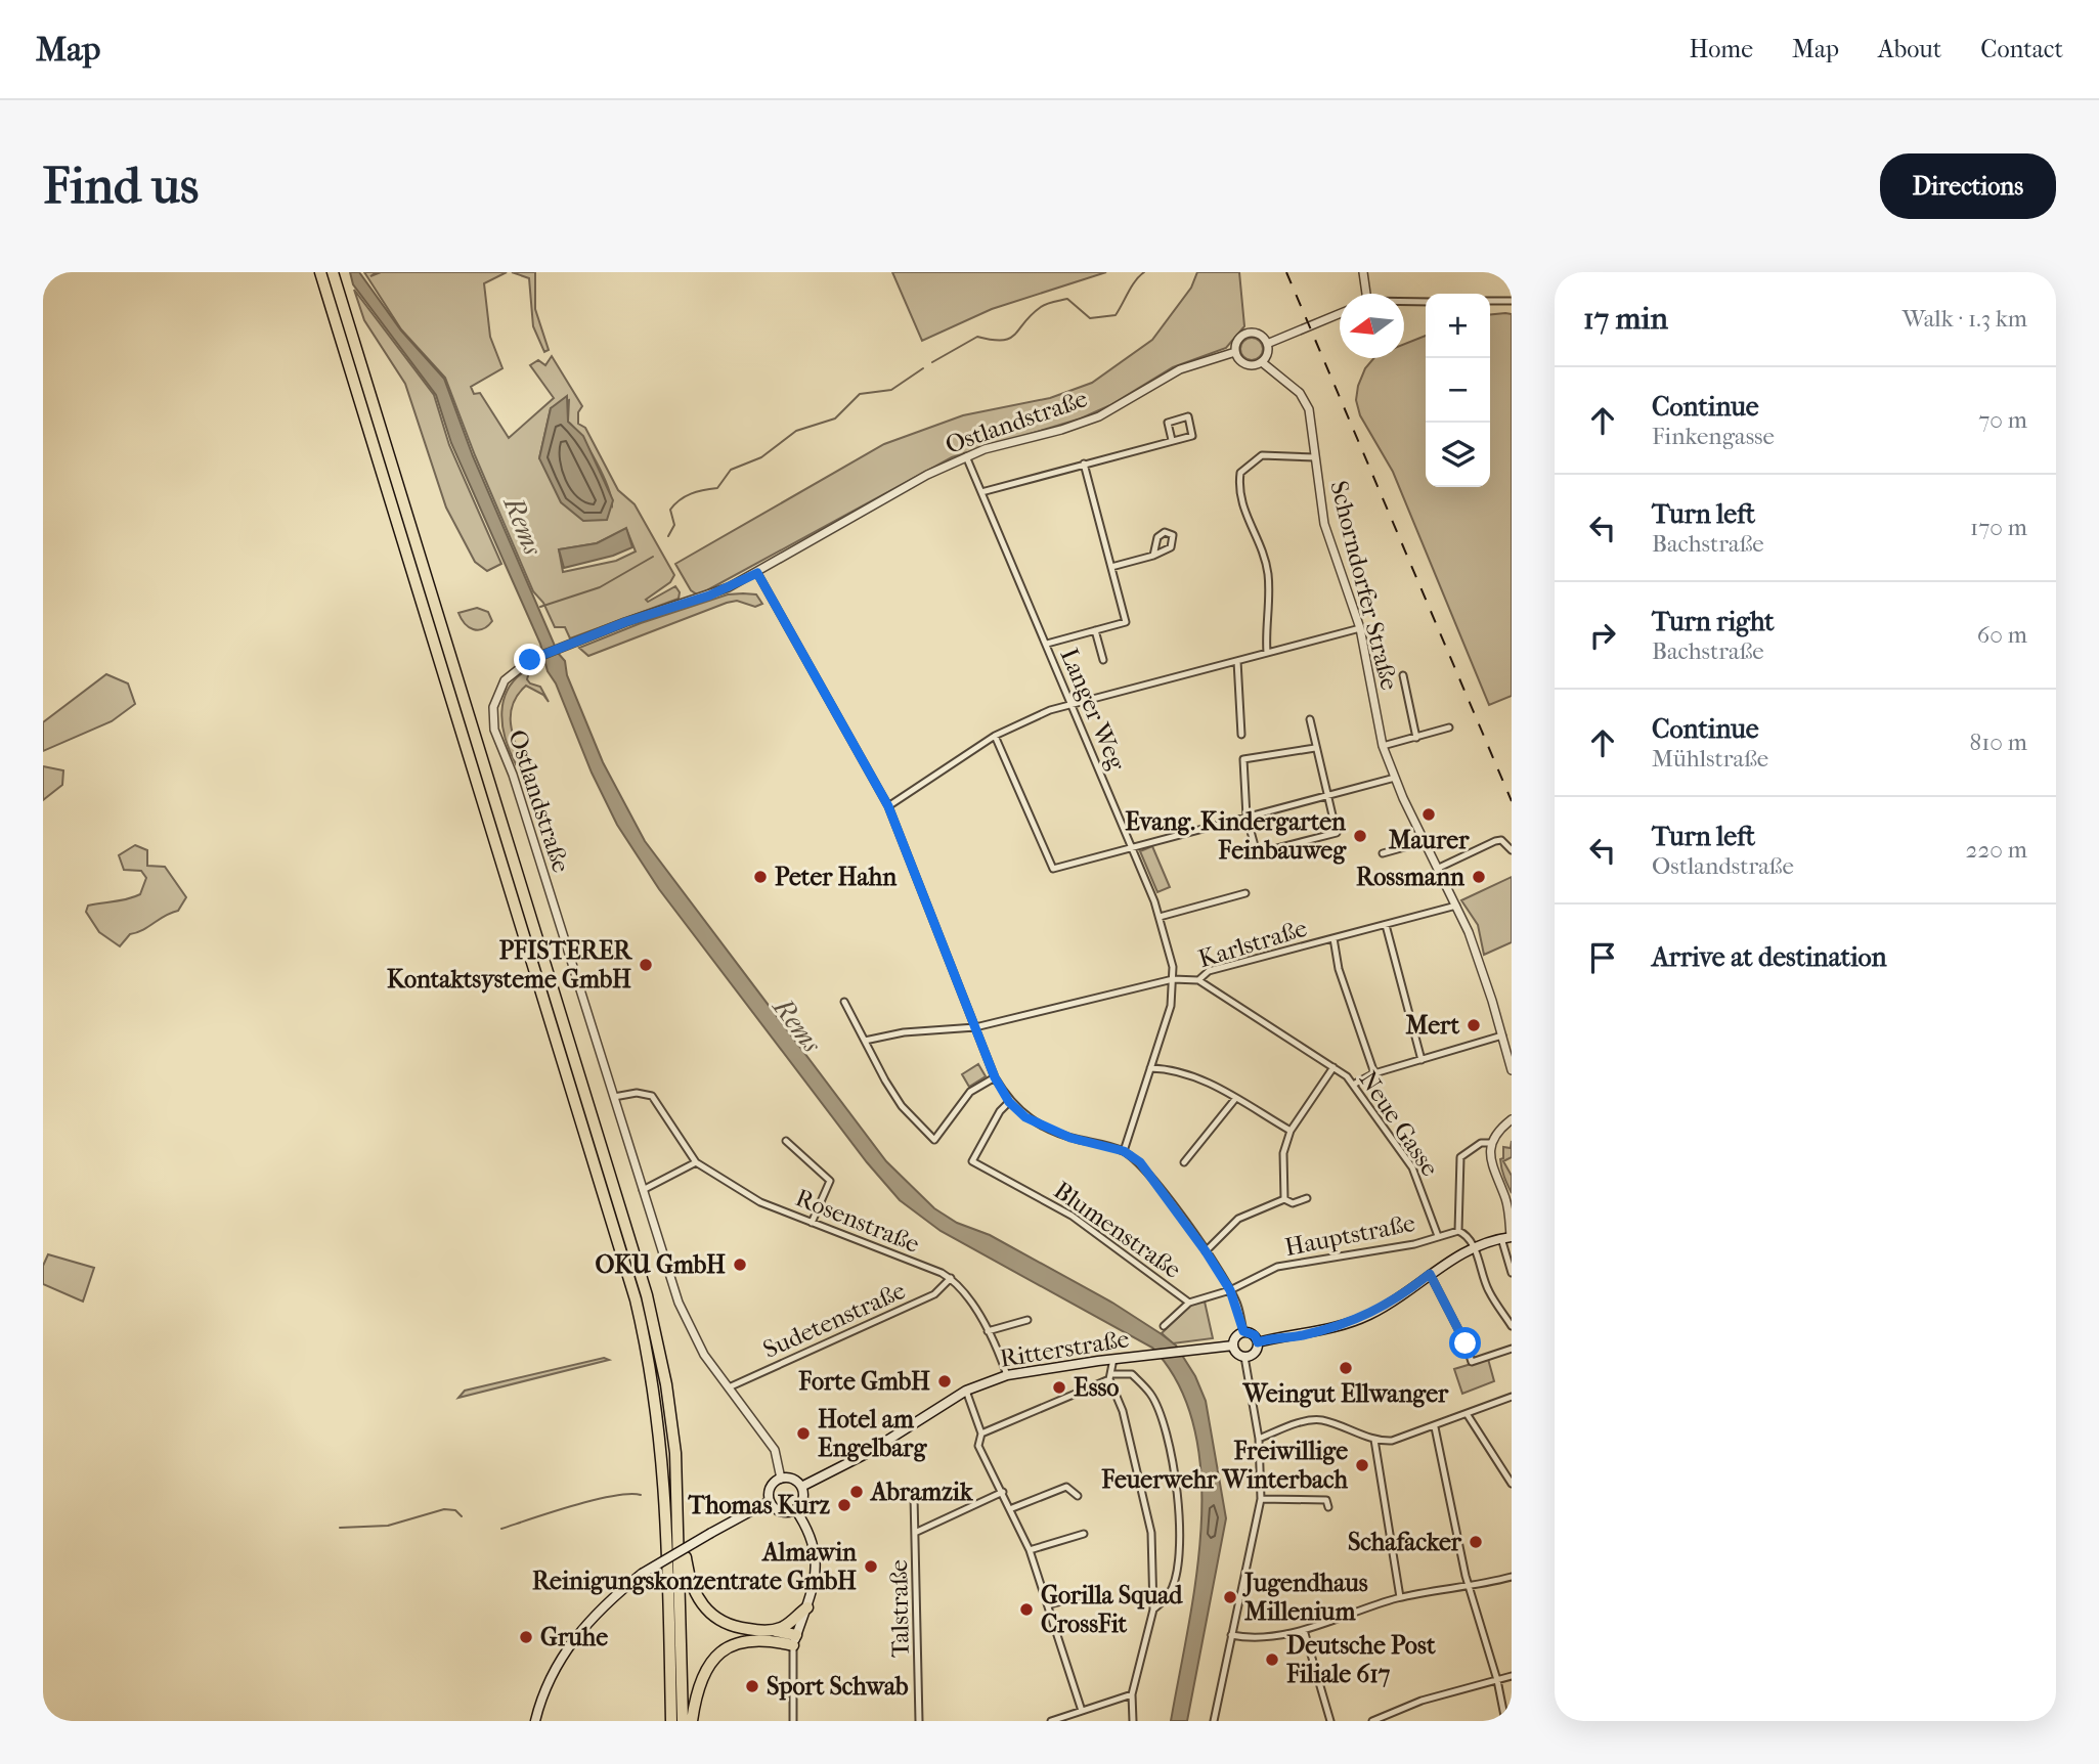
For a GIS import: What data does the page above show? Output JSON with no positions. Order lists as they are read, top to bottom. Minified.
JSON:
{"streets":{"main road":["Ritterstraße"],"street":["Ostlandstraße","Schorndorfer Straße","Langer Weg","Karlstraße","Neue Gasse","Rosenstraße","Blumenstraße","Hauptstraße","Sudetenstraße","Talstraße"]},"crossings":[["Ostlandstraße","Schorndorfer Straße"],["Ostlandstraße","Langer Weg"],["Ostlandstraße","Rosenstraße"],["Ostlandstraße","Sudetenstraße"],["Ostlandstraße","Ritterstraße"],["Schorndorfer Straße","Karlstraße"],["Langer Weg","Karlstraße"],["Karlstraße","Neue Gasse"],["Neue Gasse","Hauptstraße"],["Rosenstraße","Sudetenstraße"],["Blumenstraße","Hauptstraße"]],"water":["Rems"],"places":["Maurer","Evang. Kindergarten Feinbauweg","Peter Hahn","Rossmann","PFISTERER Kontaktsysteme GmbH","Mert","OKU GmbH","Weingut Ellwanger","Forte GmbH","Esso","Hotel am Engelbarg","Freiwillige Feuerwehr Winterbach","Abramzik","Thomas Kurz","Schafacker","Almawin Reinigungskonzentrate GmbH","Jugendhaus Millenium","Gorilla Squad CrossFit","Gruhe","Deutsche Post Filiale 617","Sport Schwab"],"north":"left","page":{"header":"Map","nav":["Home","Map","About","Contact"],"buttons":"Directions","title":"Find us","heading":["17 min","Walk · 1.3 km"],"map_buttons":["+","−"],"list":[["Continue","Finkengasse","70 m"],["Turn left","Bachstraße","170 m"],["Turn right","Bachstraße","60 m"],["Continue","Mühlstraße","810 m"],["Turn left","Ostlandstraße","220 m"],"Arrive at destination"]}}
